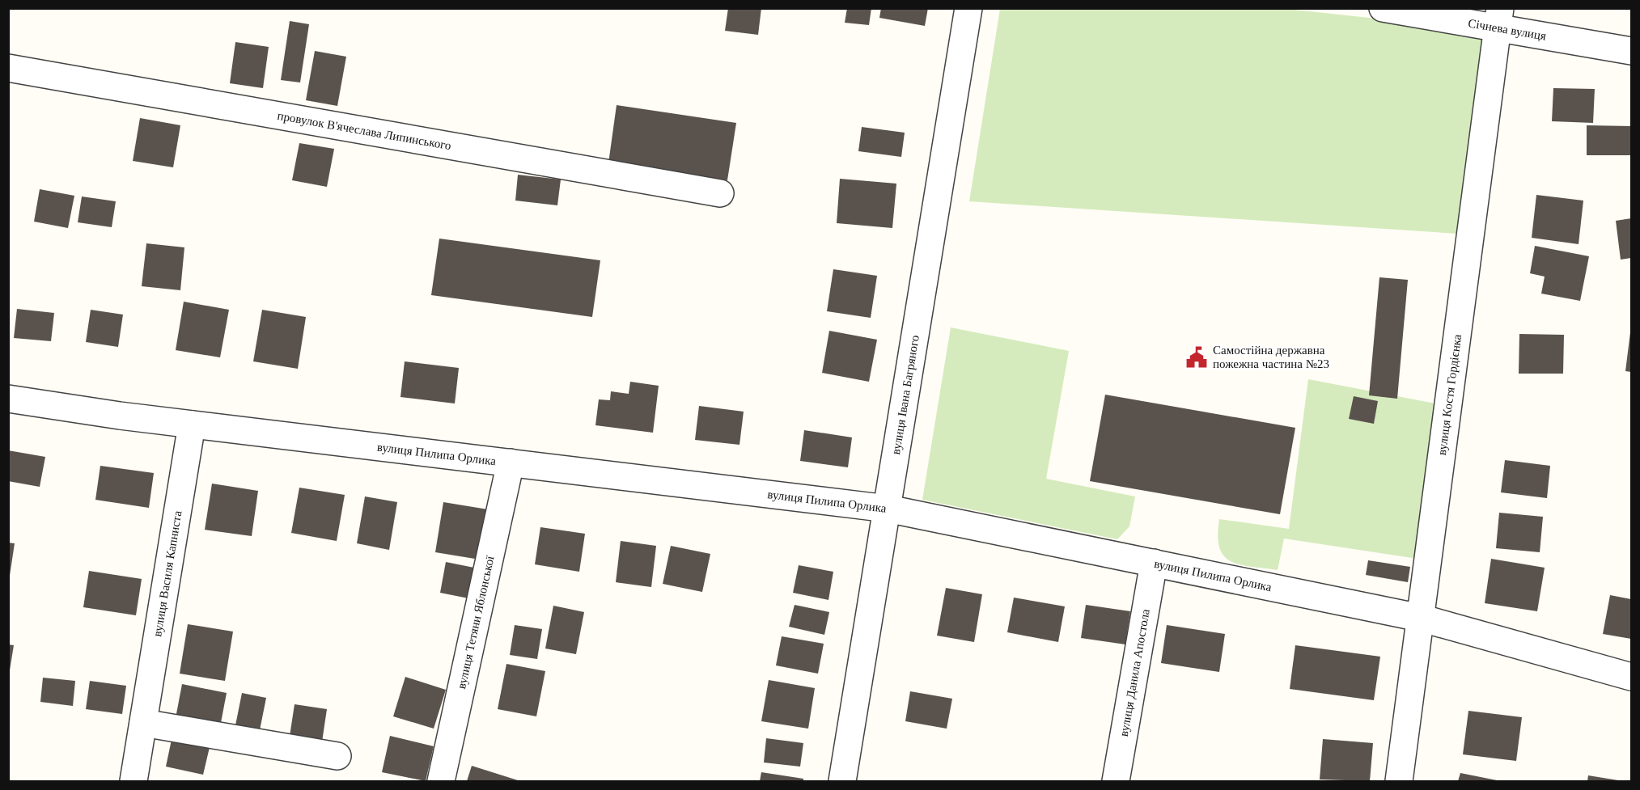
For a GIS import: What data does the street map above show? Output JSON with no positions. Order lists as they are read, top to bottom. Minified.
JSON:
{"streets":{"street":["Січнева вулиця","провулок В'ячеслава Липинського","вулиця Костя Гордієнка","вулиця Івана Багряного","вулиця Пилипа Орлика","вулиця Василя Капниста","вулиця Тетяни Яблонської","вулиця Данила Апостола"]},"crossings":[["Січнева вулиця","вулиця Костя Гордієнка"],["вулиця Костя Гордієнка","вулиця Пилипа Орлика"],["вулиця Івана Багряного","вулиця Пилипа Орлика"],["вулиця Пилипа Орлика","вулиця Василя Капниста"],["вулиця Пилипа Орлика","вулиця Тетяни Яблонської"],["вулиця Пилипа Орлика","вулиця Данила Апостола"]],"places":{"public building":["Самостійна державна пожежна частина №23"]}}
